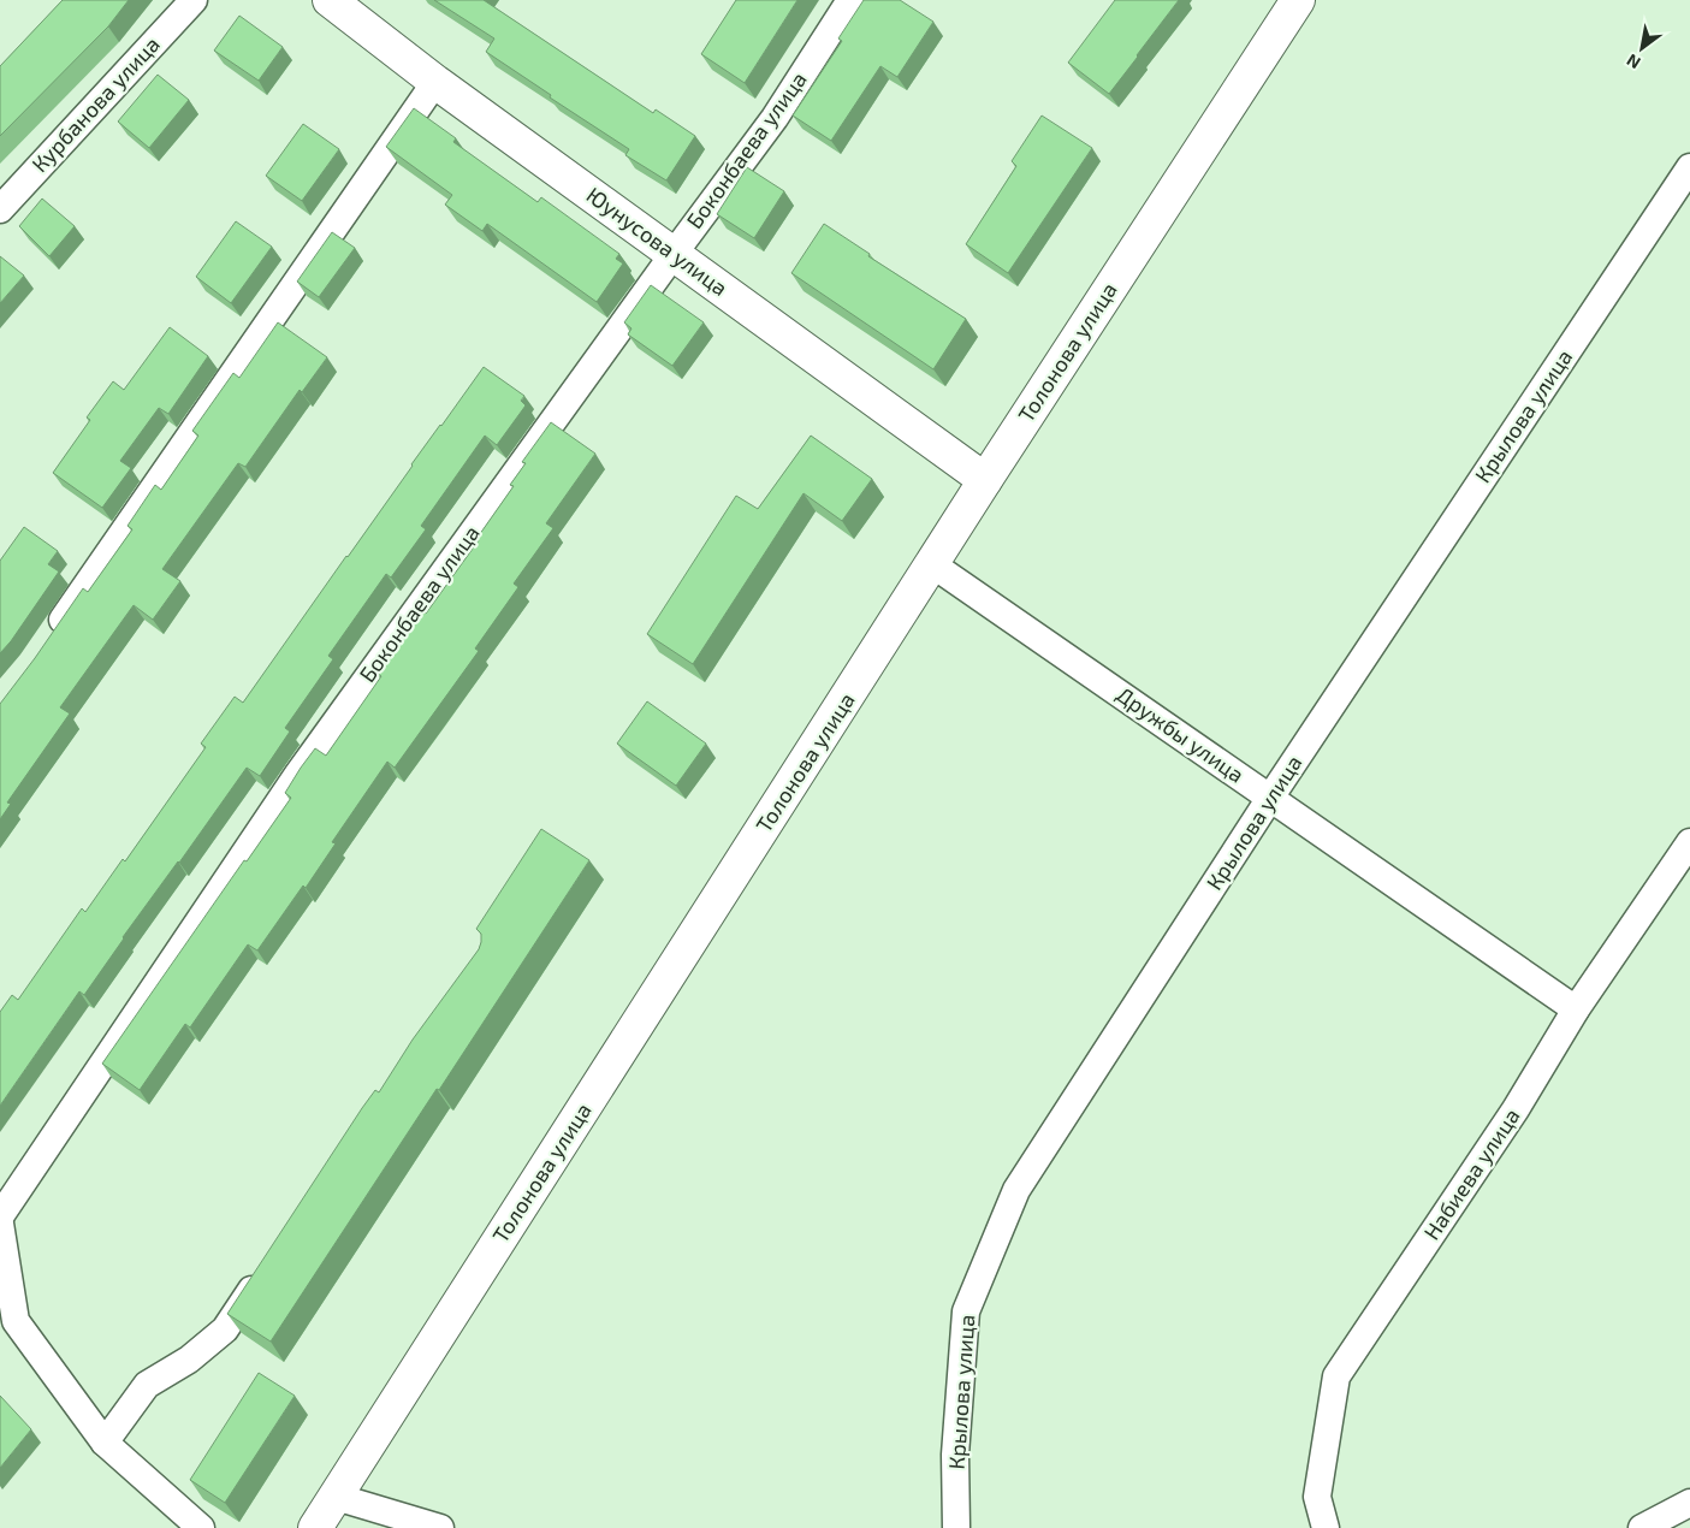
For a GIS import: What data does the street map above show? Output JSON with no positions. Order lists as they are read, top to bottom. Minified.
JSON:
{"streets":{"main road":["Юунусова улица","Толонова улица"],"street":["Курбанова улица","Боконбаева улица","Крылова улица","Дружбы улица","Набиева улица"]},"crossings":[["Боконбаева улица","Юунусова улица"],["Юунусова улица","Толонова улица"],["Толонова улица","Дружбы улица"],["Крылова улица","Дружбы улица"],["Дружбы улица","Набиева улица"]],"north":"bottom left"}
